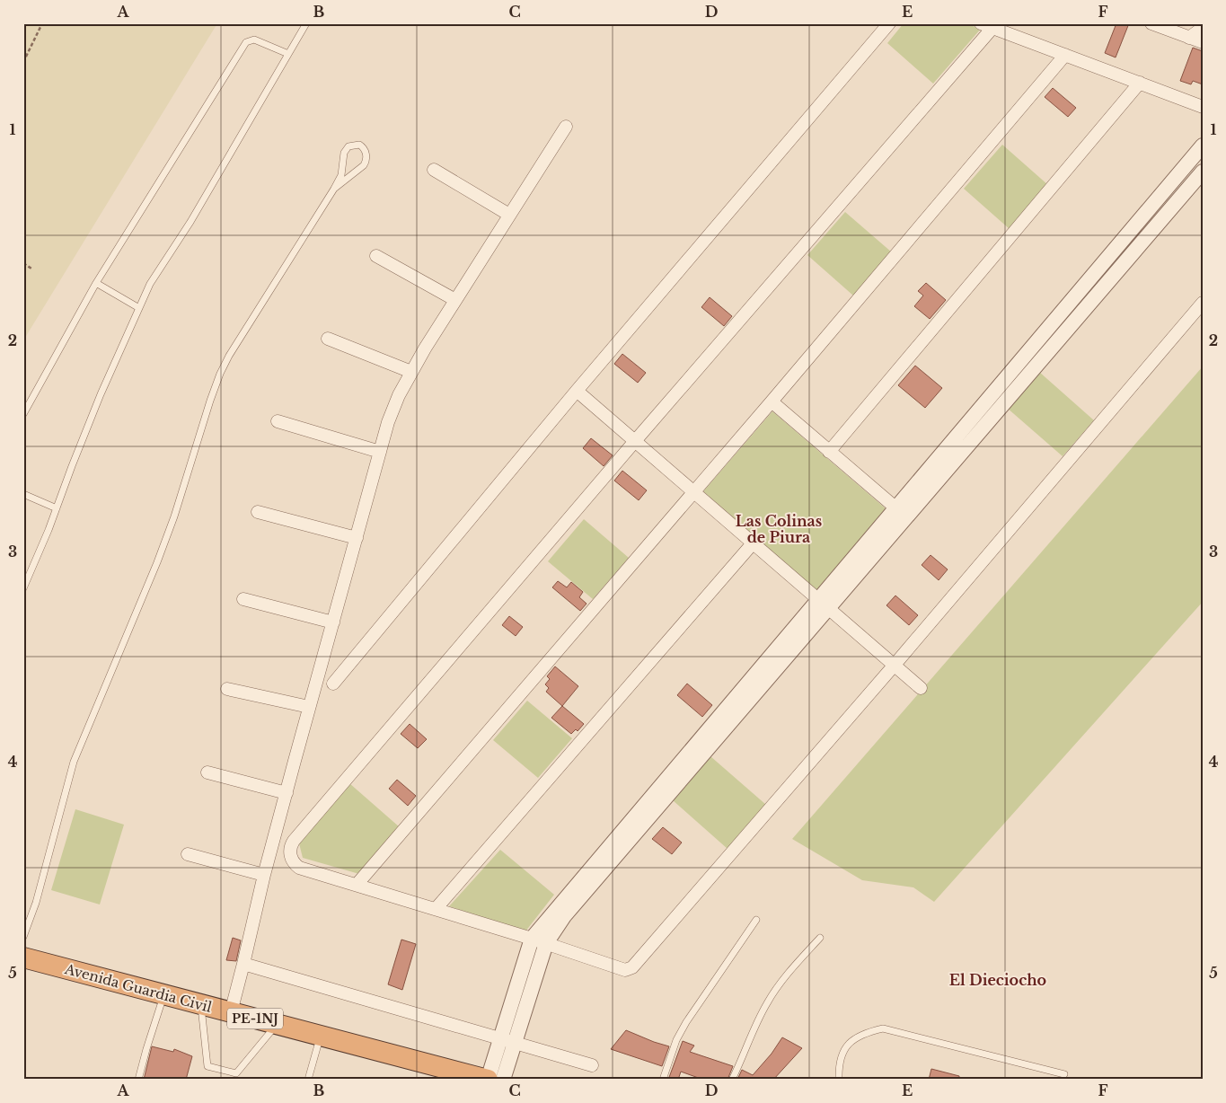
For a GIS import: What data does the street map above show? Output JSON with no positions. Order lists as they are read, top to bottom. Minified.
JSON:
{"streets":{"highway":["Avenida Guardia Civil","PE-1NJ"]},"districts":["Las Colinas de Piura","El Dieciocho"],"grid":{"columns":["A","B","C","D","E","F"],"rows":["1","2","3","4","5"]}}
